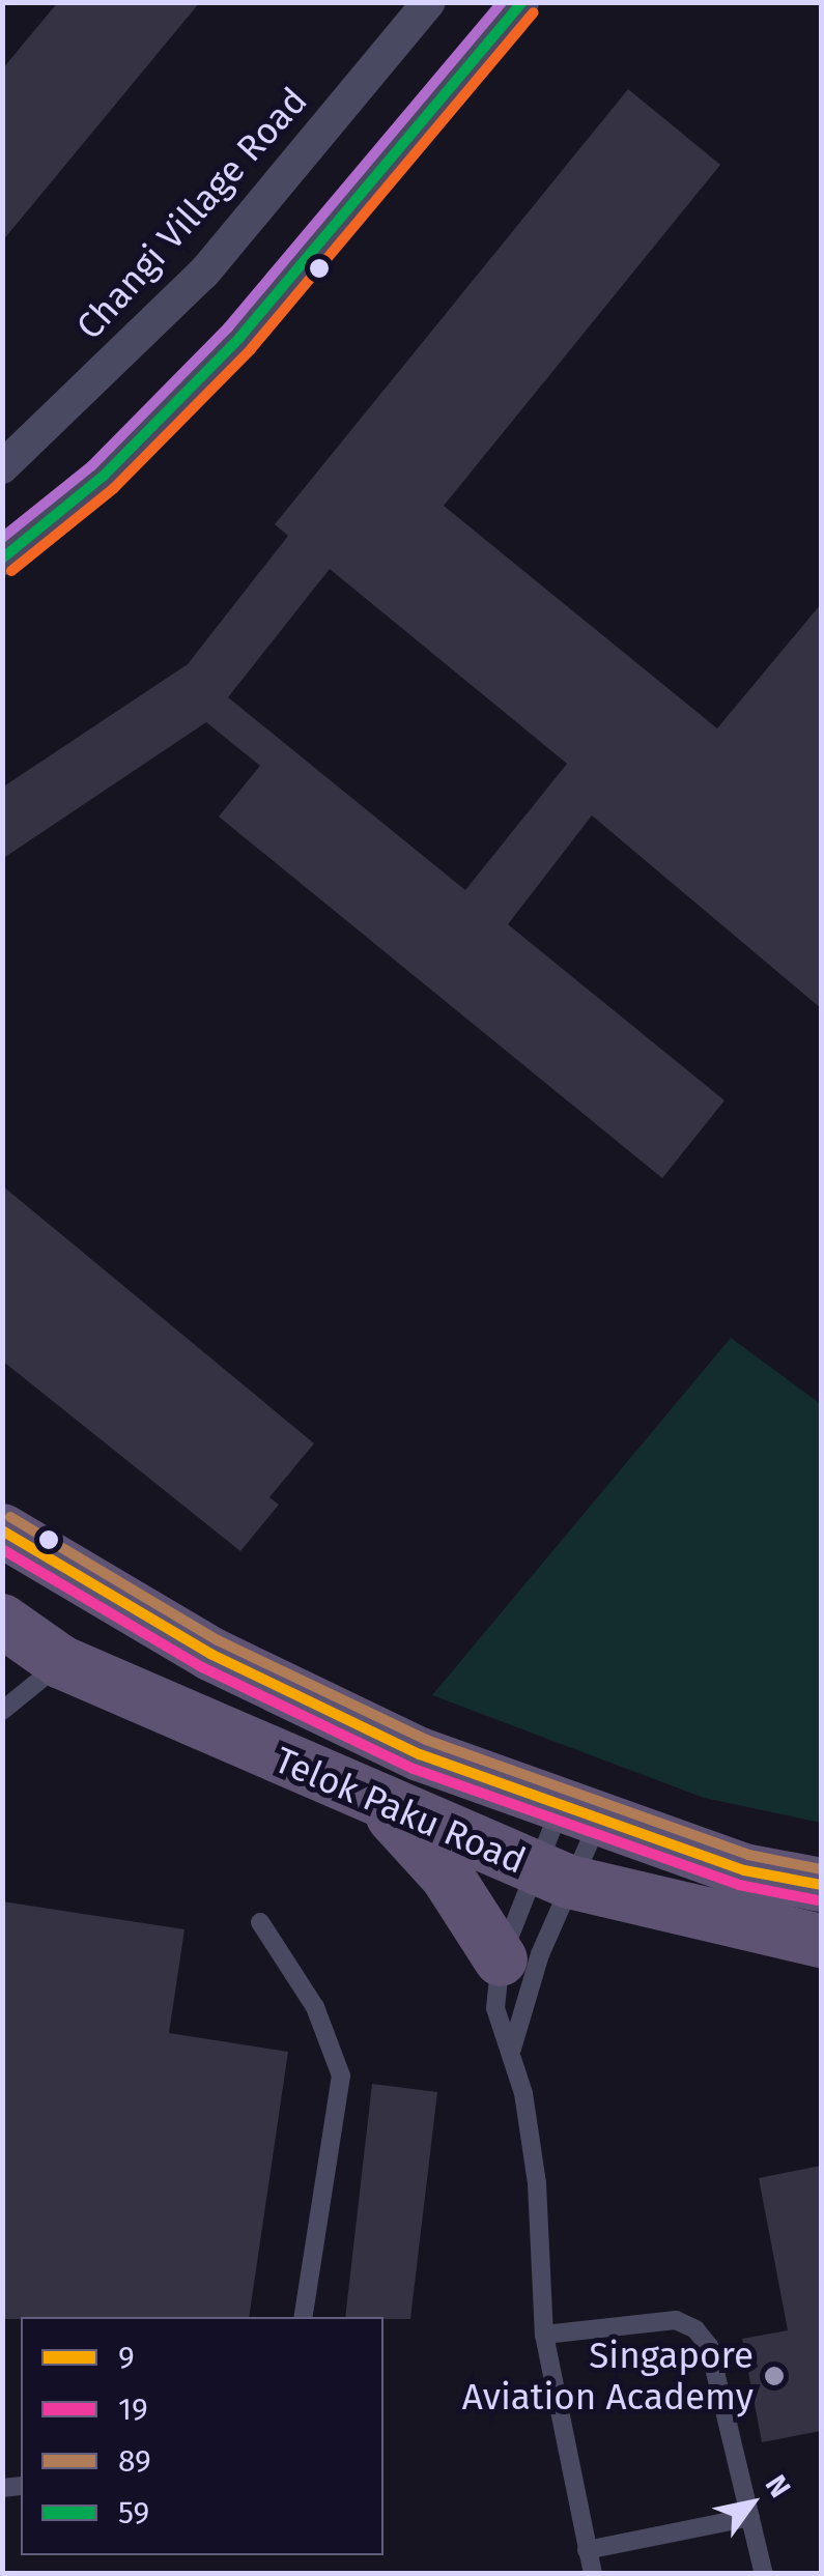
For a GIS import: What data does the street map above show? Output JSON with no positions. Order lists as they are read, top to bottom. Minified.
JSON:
{"streets":{"main road":["Telok Paku Road"],"street":["Changi Village Road"]},"places":["Singapore Aviation Academy"],"lines":["transit line 59","transit line 89","transit line 9","transit line 19"],"legend":["9","19","89","59"],"north":"top right"}
